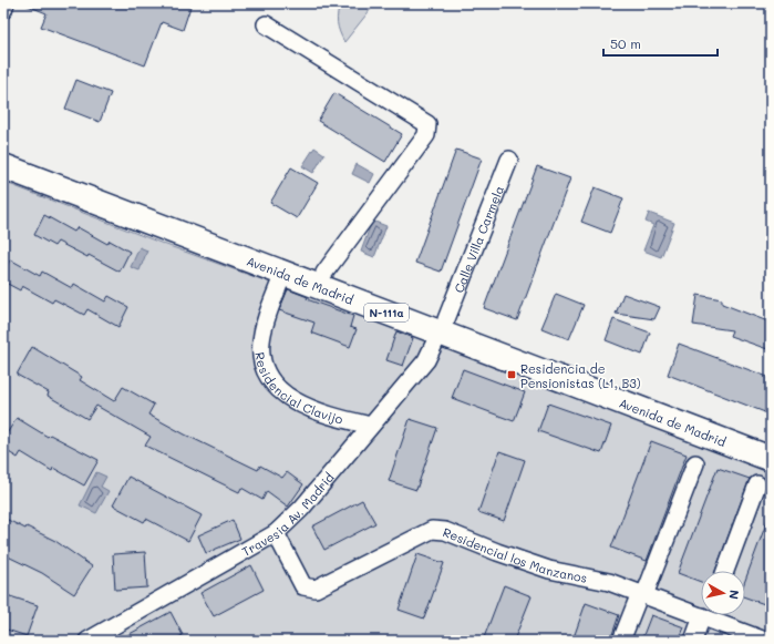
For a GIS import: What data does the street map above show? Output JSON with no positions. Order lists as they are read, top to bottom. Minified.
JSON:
{"streets":{"main road":["Avenida de Madrid","N-111a"],"street":["Calle Villa Carmela","Residencial Clavijo","Travesia Av. Madrid","Residencial los Manzanos"]},"crossings":[["Calle Villa Carmela","Avenida de Madrid"],["Calle Villa Carmela","Travesia Av. Madrid"],["Avenida de Madrid","Residencial Clavijo"],["Avenida de Madrid","Travesia Av. Madrid"],["Residencial Clavijo","Travesia Av. Madrid"],["Travesia Av. Madrid","Residencial los Manzanos"]],"places":{"transit":["Residencia de Pensionistas (L1, B3)"]},"scale_bar":"50 m","north":"right"}
